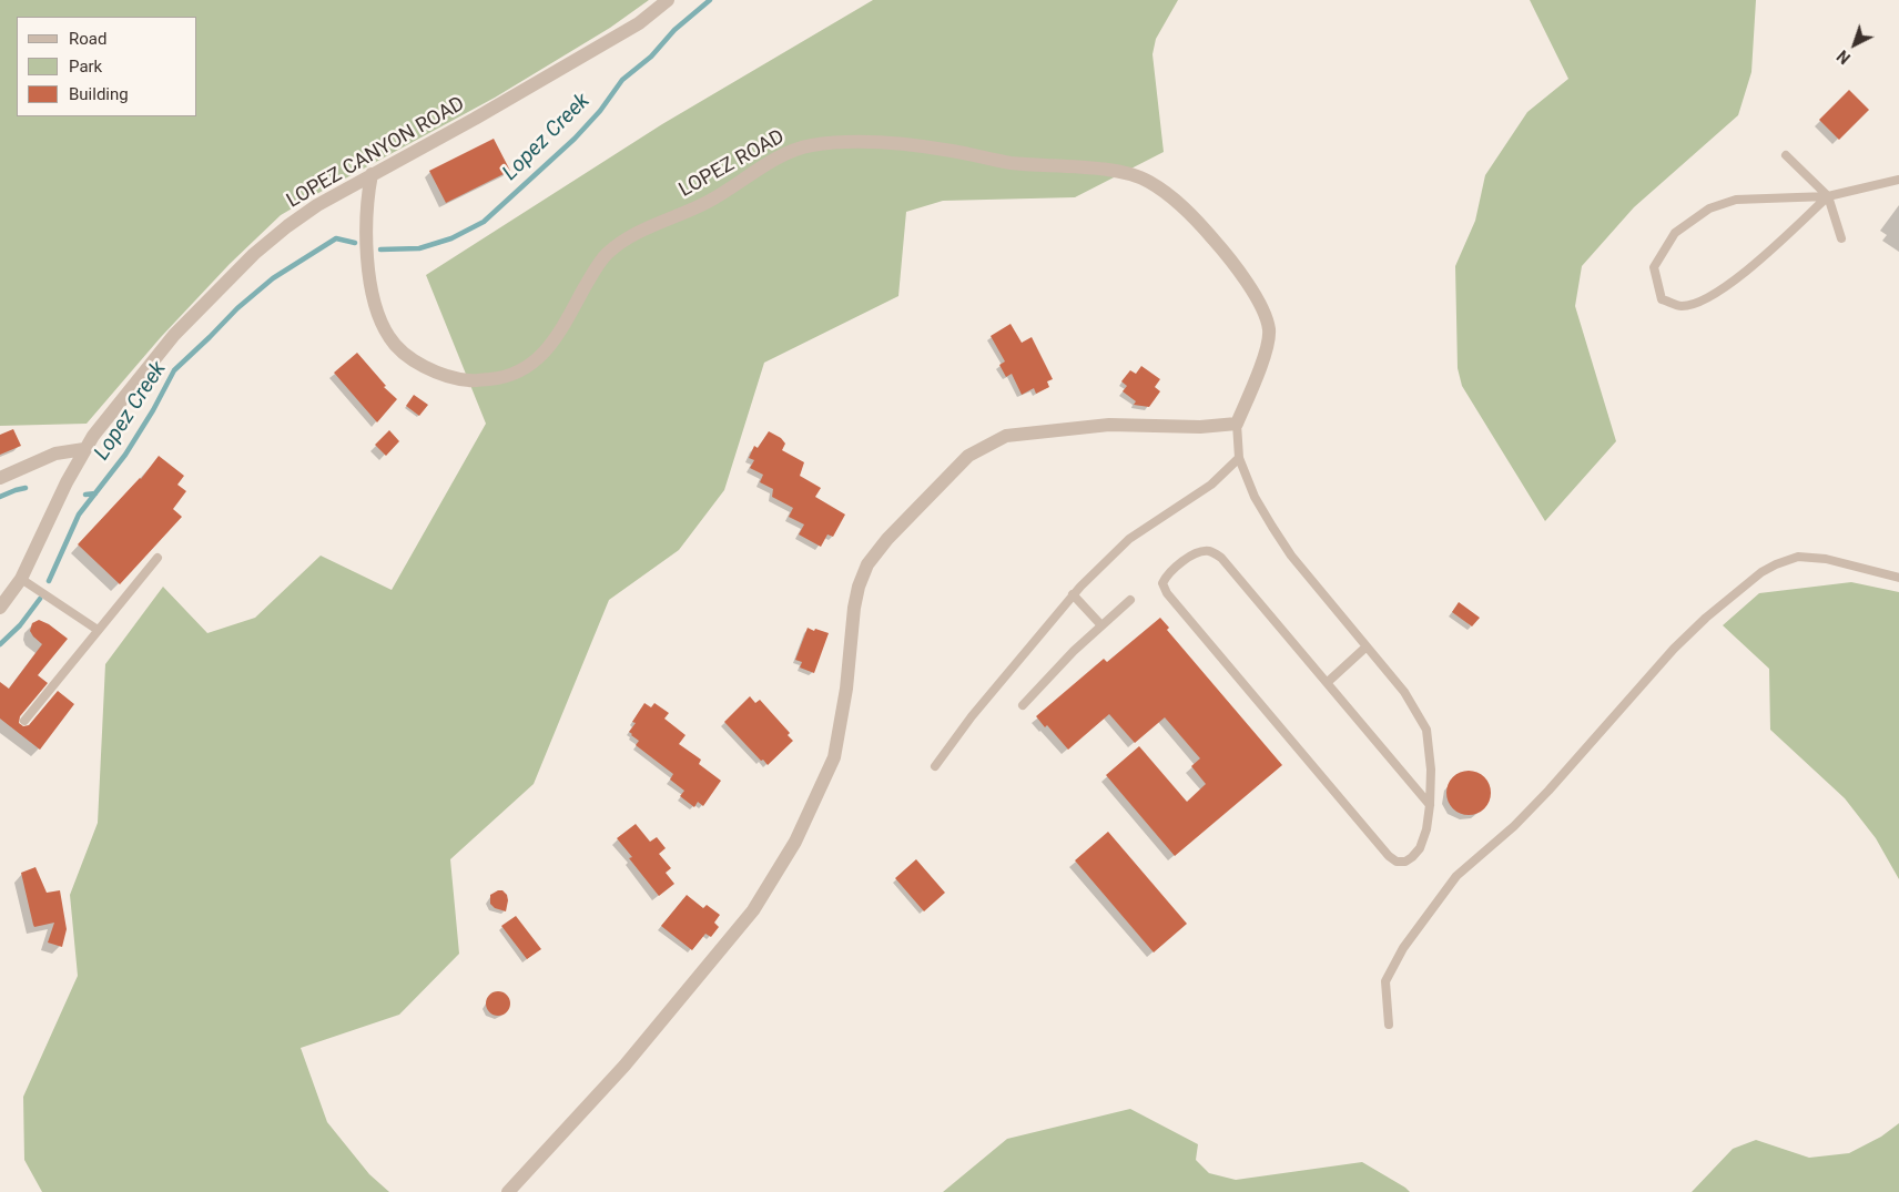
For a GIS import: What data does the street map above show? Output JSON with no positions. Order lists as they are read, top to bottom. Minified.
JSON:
{"streets":{"street":["LOPEZ CANYON ROAD","LOPEZ ROAD"]},"crossings":[["LOPEZ CANYON ROAD","LOPEZ ROAD"]],"water":["Lopez Creek"],"legend":["Road","Park","Building"],"north":"bottom left"}
